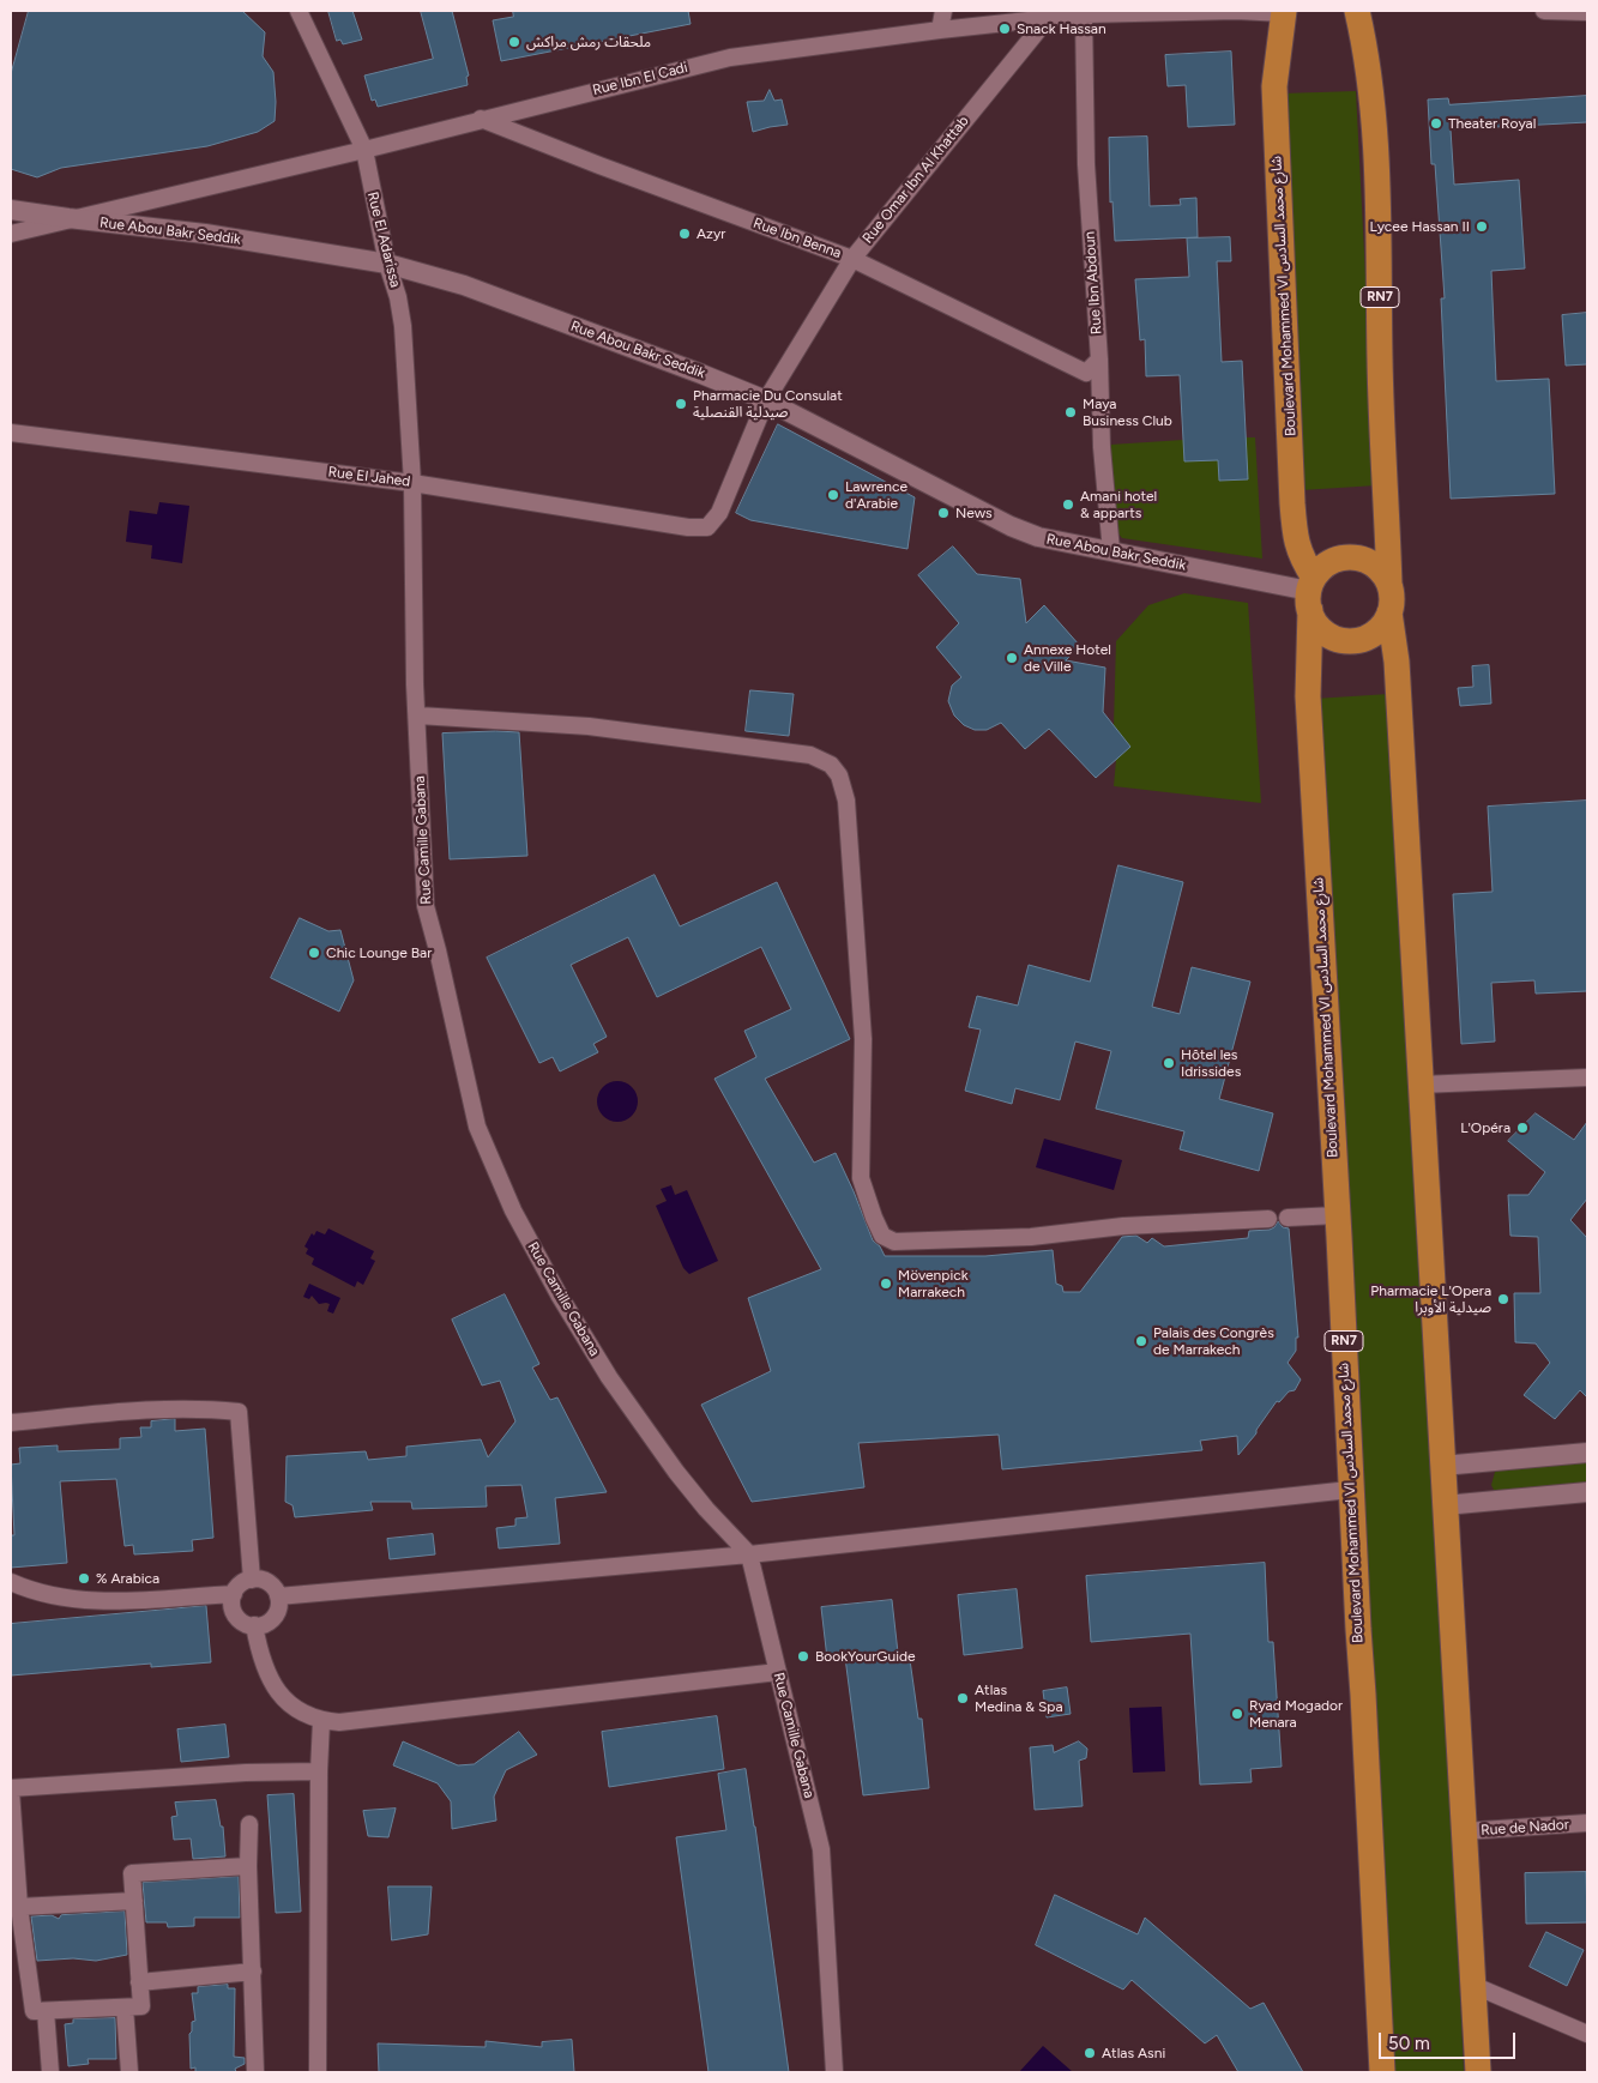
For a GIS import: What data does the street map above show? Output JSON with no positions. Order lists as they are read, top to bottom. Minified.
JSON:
{"streets":{"main road":["Boulevard Mohammed VI شارع محمد السادس","RN7"],"street":["Rue Ibn El Cadi","Rue Omar Ibn Al Khattab","Rue Abou Bakr Seddik","Rue Ibn Benna","Rue El Adarissa","Rue Ibn Abdoun","Rue El Jahed","Rue Camille Gabana","Rue de Nador"]},"crossings":[["Rue Ibn El Cadi","Rue Omar Ibn Al Khattab"],["Rue Ibn El Cadi","Rue Abou Bakr Seddik"],["Rue Ibn El Cadi","Rue Ibn Benna"],["Rue Ibn El Cadi","Rue El Adarissa"],["Rue Ibn El Cadi","Rue Ibn Abdoun"],["Rue Ibn El Cadi","Boulevard Mohammed VI شارع محمد السادس"],["Rue Omar Ibn Al Khattab","Rue Abou Bakr Seddik"],["Rue Omar Ibn Al Khattab","Rue Ibn Benna"],["Rue Omar Ibn Al Khattab","Rue El Jahed"],["Rue Abou Bakr Seddik","Rue El Adarissa"],["Rue Abou Bakr Seddik","Rue Ibn Abdoun"],["Rue Abou Bakr Seddik","Boulevard Mohammed VI شارع محمد السادس"],["Rue Abou Bakr Seddik","RN7"],["Rue Ibn Benna","Rue Ibn Abdoun"],["Rue El Adarissa","Rue El Jahed"],["Rue El Adarissa","Rue Camille Gabana"],["Boulevard Mohammed VI شارع محمد السادس","RN7"],["RN7","Rue de Nador"],["Rue El Jahed","Rue Camille Gabana"]],"places":["Snack Hassan","ملحقات رمش مراكش","Theater Royal","Lycee Hassan II","Azyr","Pharmacie Du Consulat صيدلية القنصلية","Maya Business Club","Lawrence d'Arabie","Amani hotel & apparts","News","Annexe Hotel de Ville","Chic Lounge Bar","Hôtel les Idrissides","L'Opéra","Mövenpick Marrakech","Pharmacie L'Opera صيدلية الأوبرا","Palais des Congrès de Marrakech","% Arabica","BookYourGuide","Atlas Medina & Spa","Ryad Mogador Menara","Atlas Asni"],"scale_bar":"50 m"}
